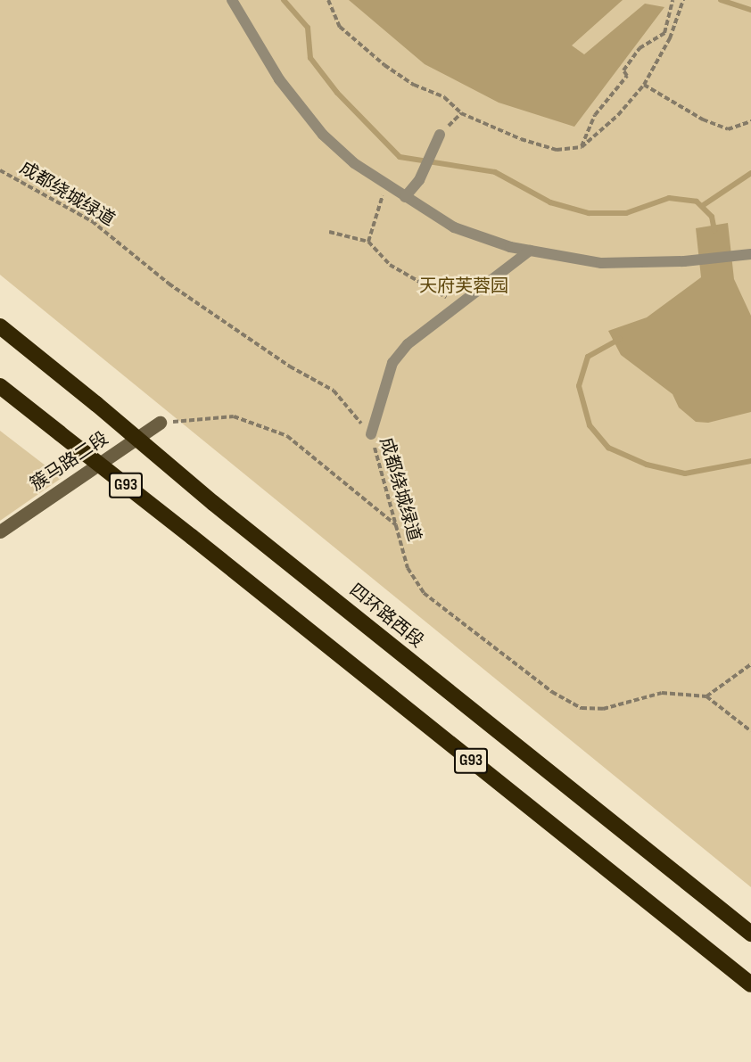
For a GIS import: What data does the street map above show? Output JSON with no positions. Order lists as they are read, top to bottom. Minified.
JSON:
{"streets":{"highway":["G93","四环路西段"],"main road":["簇马路二段"],"path":["成都绕城绿道"]},"parks":["天府芙蓉园"]}
